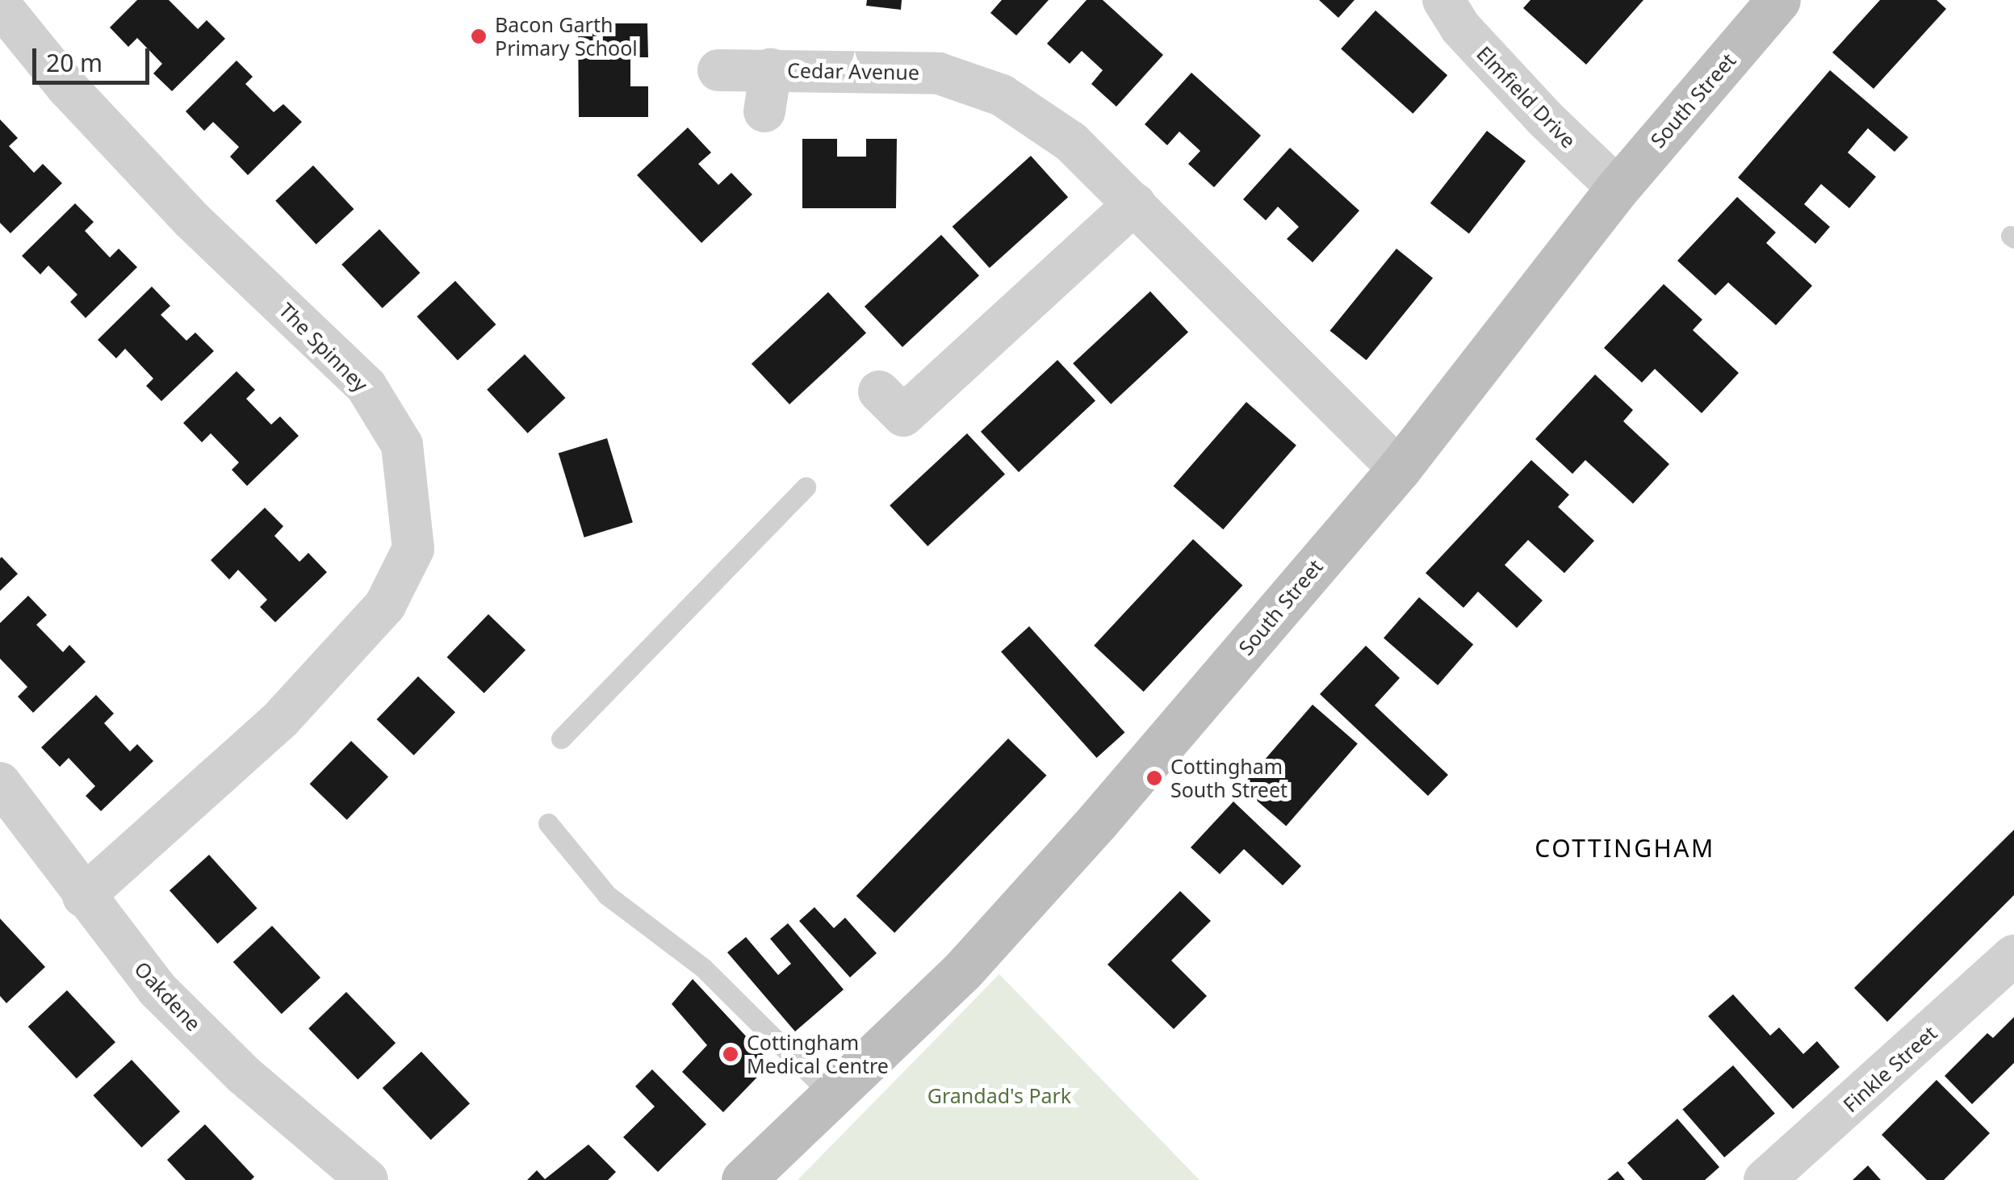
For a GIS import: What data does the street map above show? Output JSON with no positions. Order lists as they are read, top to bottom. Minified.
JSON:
{"streets":{"main road":["South Street"],"street":["Cedar Avenue","Elmfield Drive","The Spinney","Oakdene","Finkle Street"]},"crossings":[["Cedar Avenue","South Street"],["Elmfield Drive","South Street"],["The Spinney","Oakdene"]],"districts":["COTTINGHAM"],"parks":["Grandad's Park"],"places":["Bacon Garth Primary School","Cottingham South Street","Cottingham Medical Centre"],"scale_bar":"20 m"}
